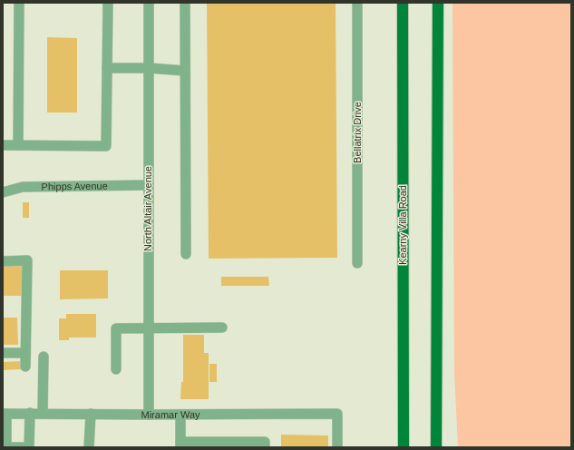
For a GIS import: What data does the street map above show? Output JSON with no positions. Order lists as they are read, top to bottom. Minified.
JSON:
{"streets":{"main road":["Kearny Villa Road"],"street":["Bellatrix Drive","Phipps Avenue","North Altair Avenue","Miramar Way"]},"crossings":[["Phipps Avenue","North Altair Avenue"],["North Altair Avenue","Miramar Way"]]}
